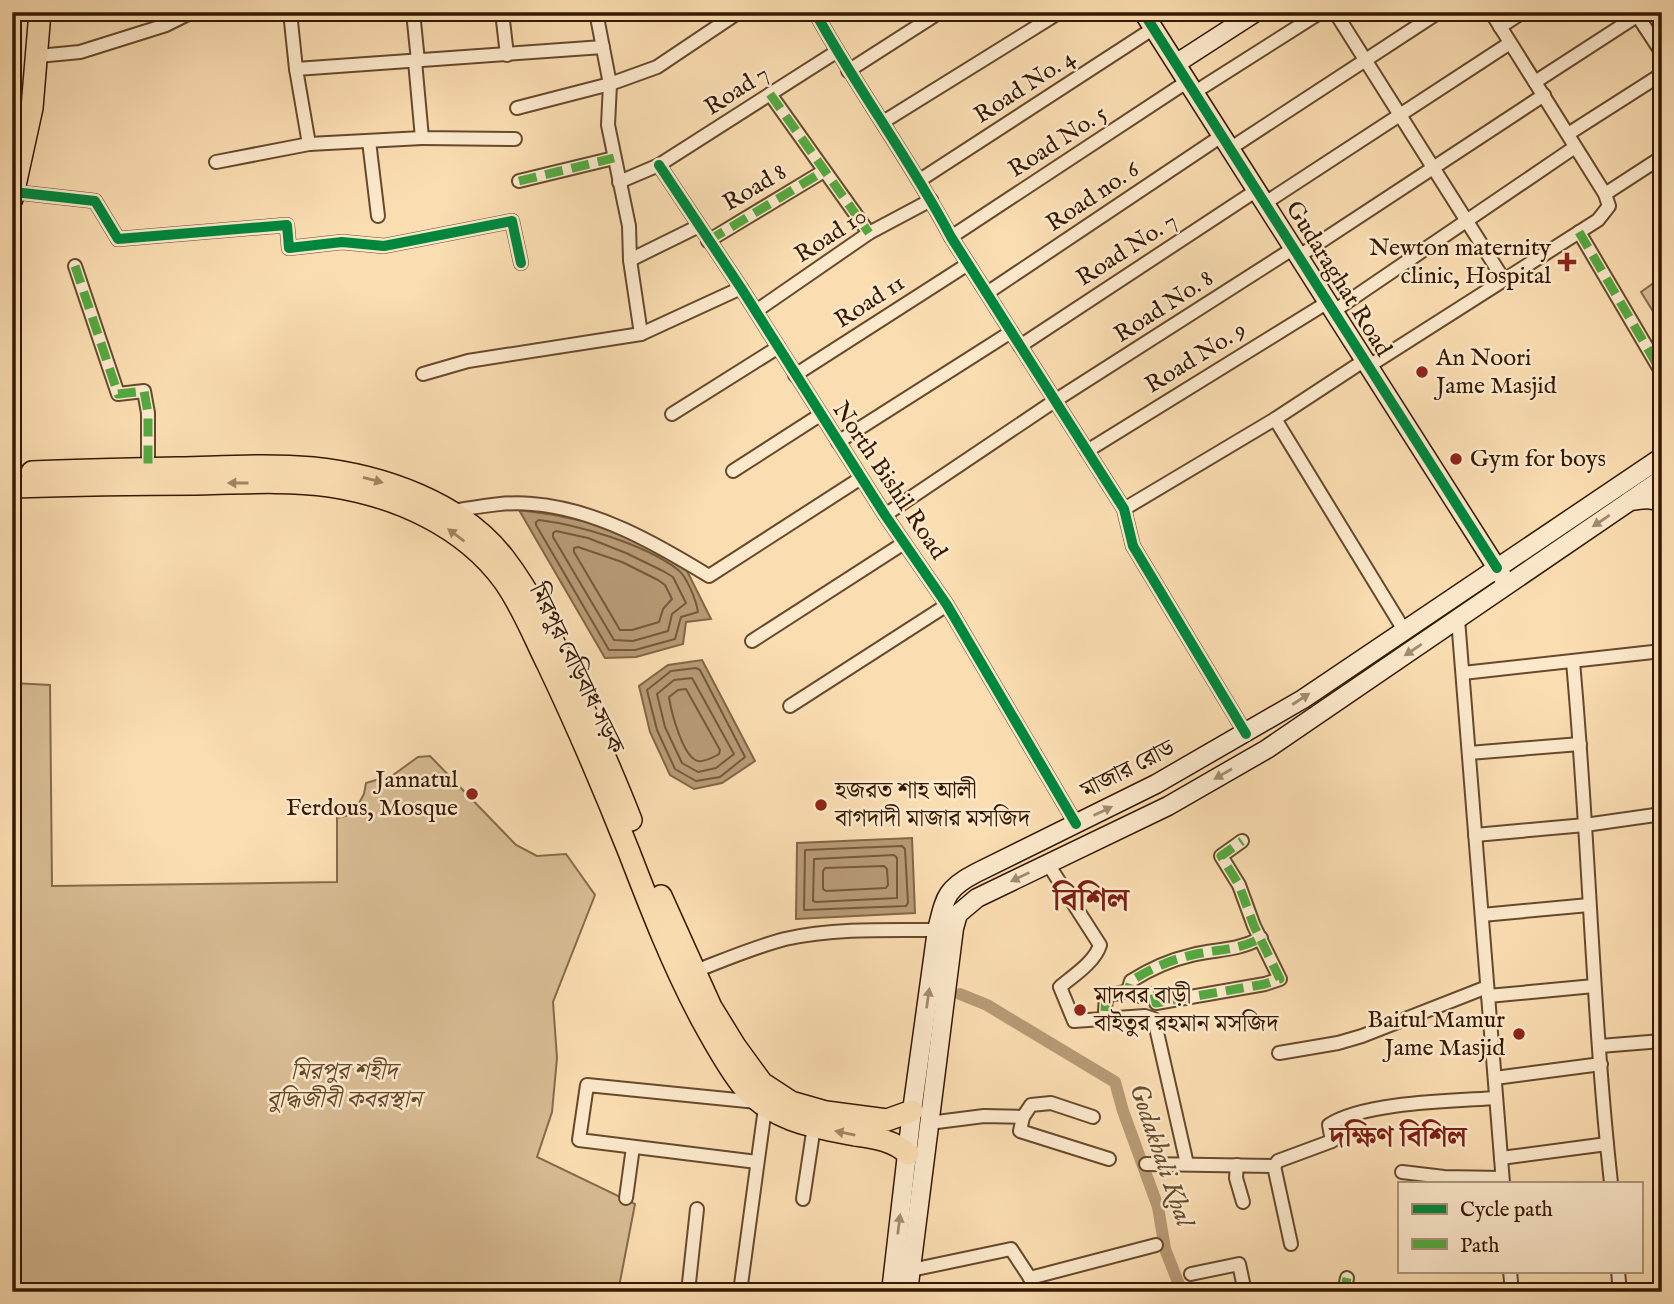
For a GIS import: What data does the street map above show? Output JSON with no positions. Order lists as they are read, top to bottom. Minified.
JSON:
{"streets":{"highway":["মিরপুর বেড়িবাধ সড়ক"],"main road":["Gudaraghat Road","মাজার রোড"],"street":["Road No. 4","Road 7","Road No. 5","Road 8","Road no. 6","Road 10","Road No. 7","Road 11","Road No. 8","Road No. 9","North Bishil Road"]},"crossings":[["Road No. 4","Gudaraghat Road"],["Road 7","North Bishil Road"],["Road No. 5","Gudaraghat Road"],["Road 8","North Bishil Road"],["Road no. 6","Gudaraghat Road"],["Road 10","North Bishil Road"],["Road No. 7","Gudaraghat Road"],["Gudaraghat Road","Road No. 8"],["Gudaraghat Road","Road No. 9"],["Gudaraghat Road","মাজার রোড"],["Road 11","North Bishil Road"],["Road No. 8","North Bishil Road"],["North Bishil Road","মাজার রোড"],["মিরপুর বেড়িবাধ সড়ক","মাজার রোড"]],"districts":["বিশিল","দক্ষিণ বিশিল"],"water":["Godakhali Khal"],"parks":["মিরপুর শহীদ বুদ্ধিজীবী কবরস্থান"],"places":{"health":["Newton maternity clinic, Hospital"],"other":["An Noori Jame Masjid","Gym for boys","Jannatul Ferdous, Mosque","হজরত শাহ আলী বাগদাদী মাজার মসজিদ","মাদবর বাড়ী বাইতুর রহমান মসজিদ","Baitul Mamur Jame Masjid"]},"legend":["Cycle path","Path"]}
